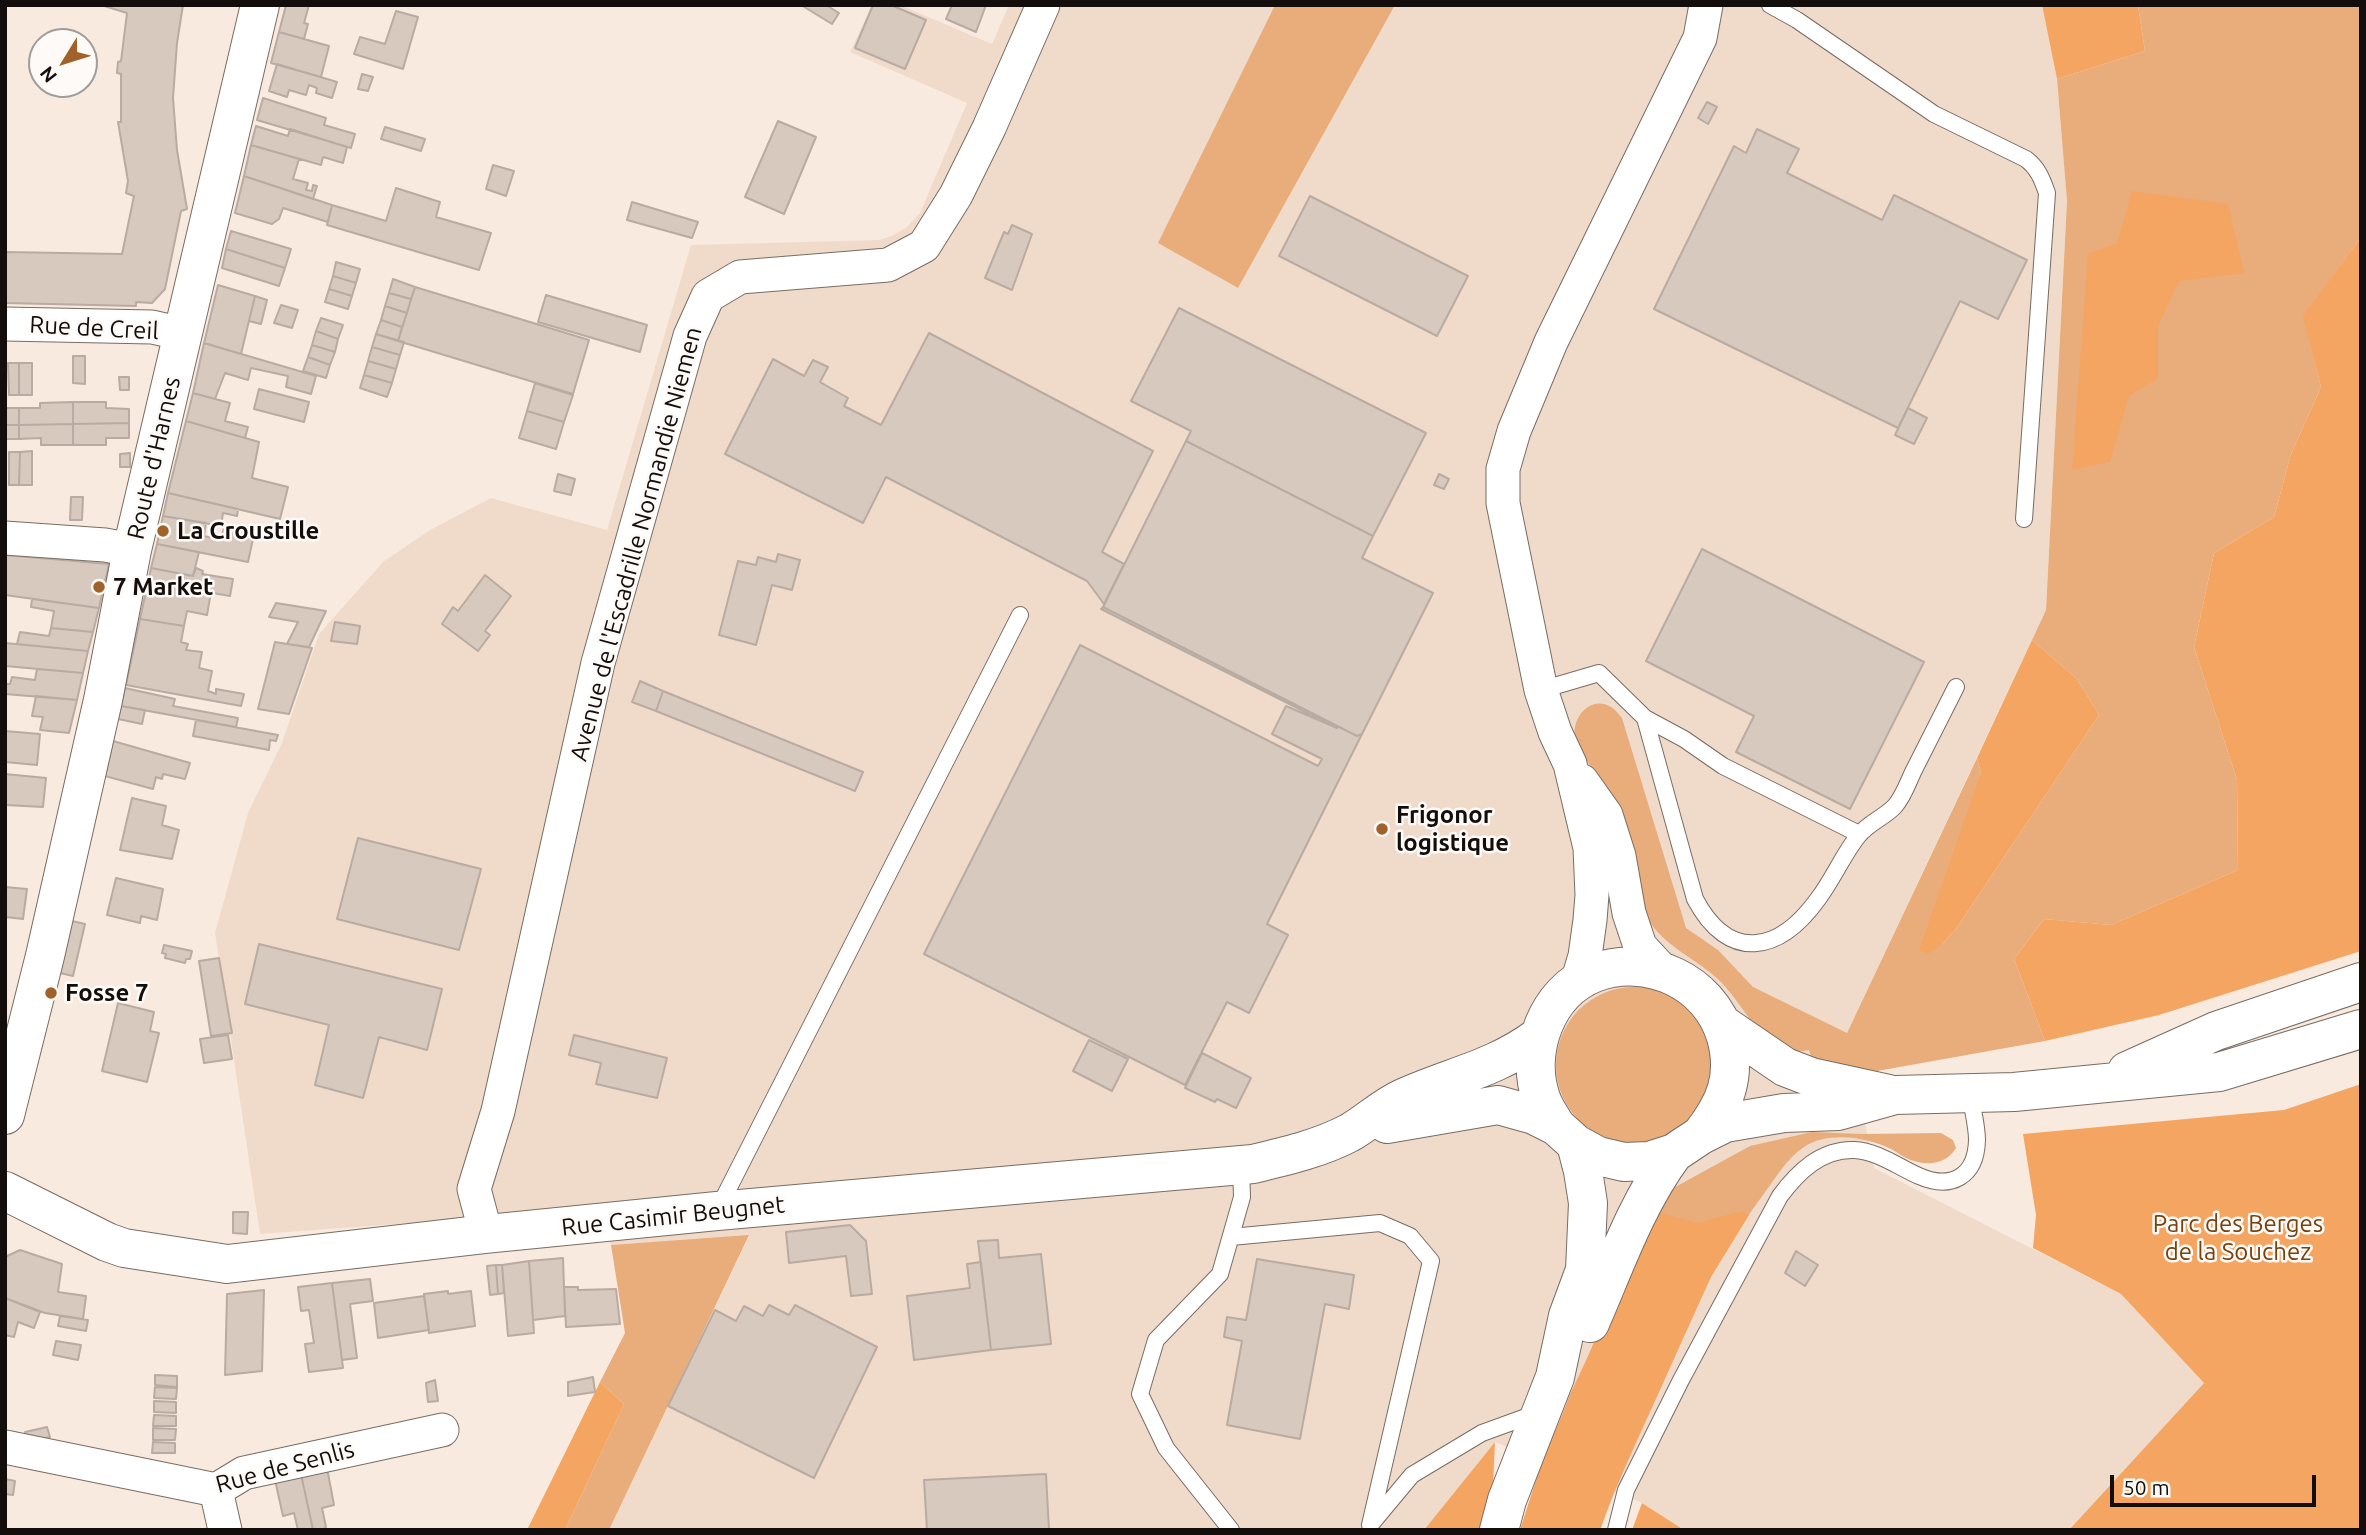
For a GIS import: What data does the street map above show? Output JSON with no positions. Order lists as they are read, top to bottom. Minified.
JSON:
{"streets":{"main road":["Route d'Harnes","Rue Casimir Beugnet"],"street":["Rue de Creil","Avenue de l'Escadrille Normandie Niemen","Rue de Senlis"]},"crossings":[["Rue de Creil","Route d'Harnes"],["Avenue de l'Escadrille Normandie Niemen","Rue Casimir Beugnet"]],"parks":["Parc des Berges de la Souchez"],"places":["La Croustille","7 Market","Frigonor logistique","Fosse 7"],"scale_bar":"50 m","north":"bottom left"}
